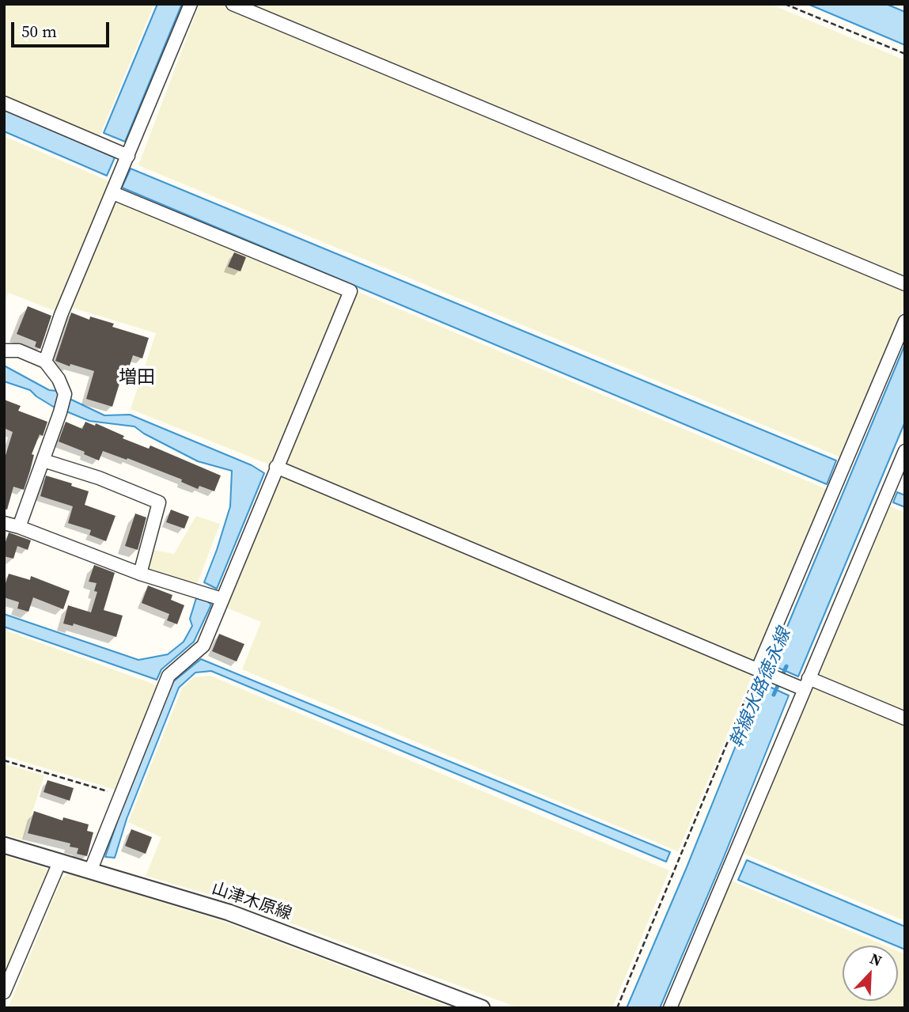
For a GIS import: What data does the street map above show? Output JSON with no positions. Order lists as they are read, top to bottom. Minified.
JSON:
{"streets":{"street":["山津木原線"]},"districts":["増田"],"water":["幹線水路徳永線"],"scale_bar":"50 m","north":"top right"}
